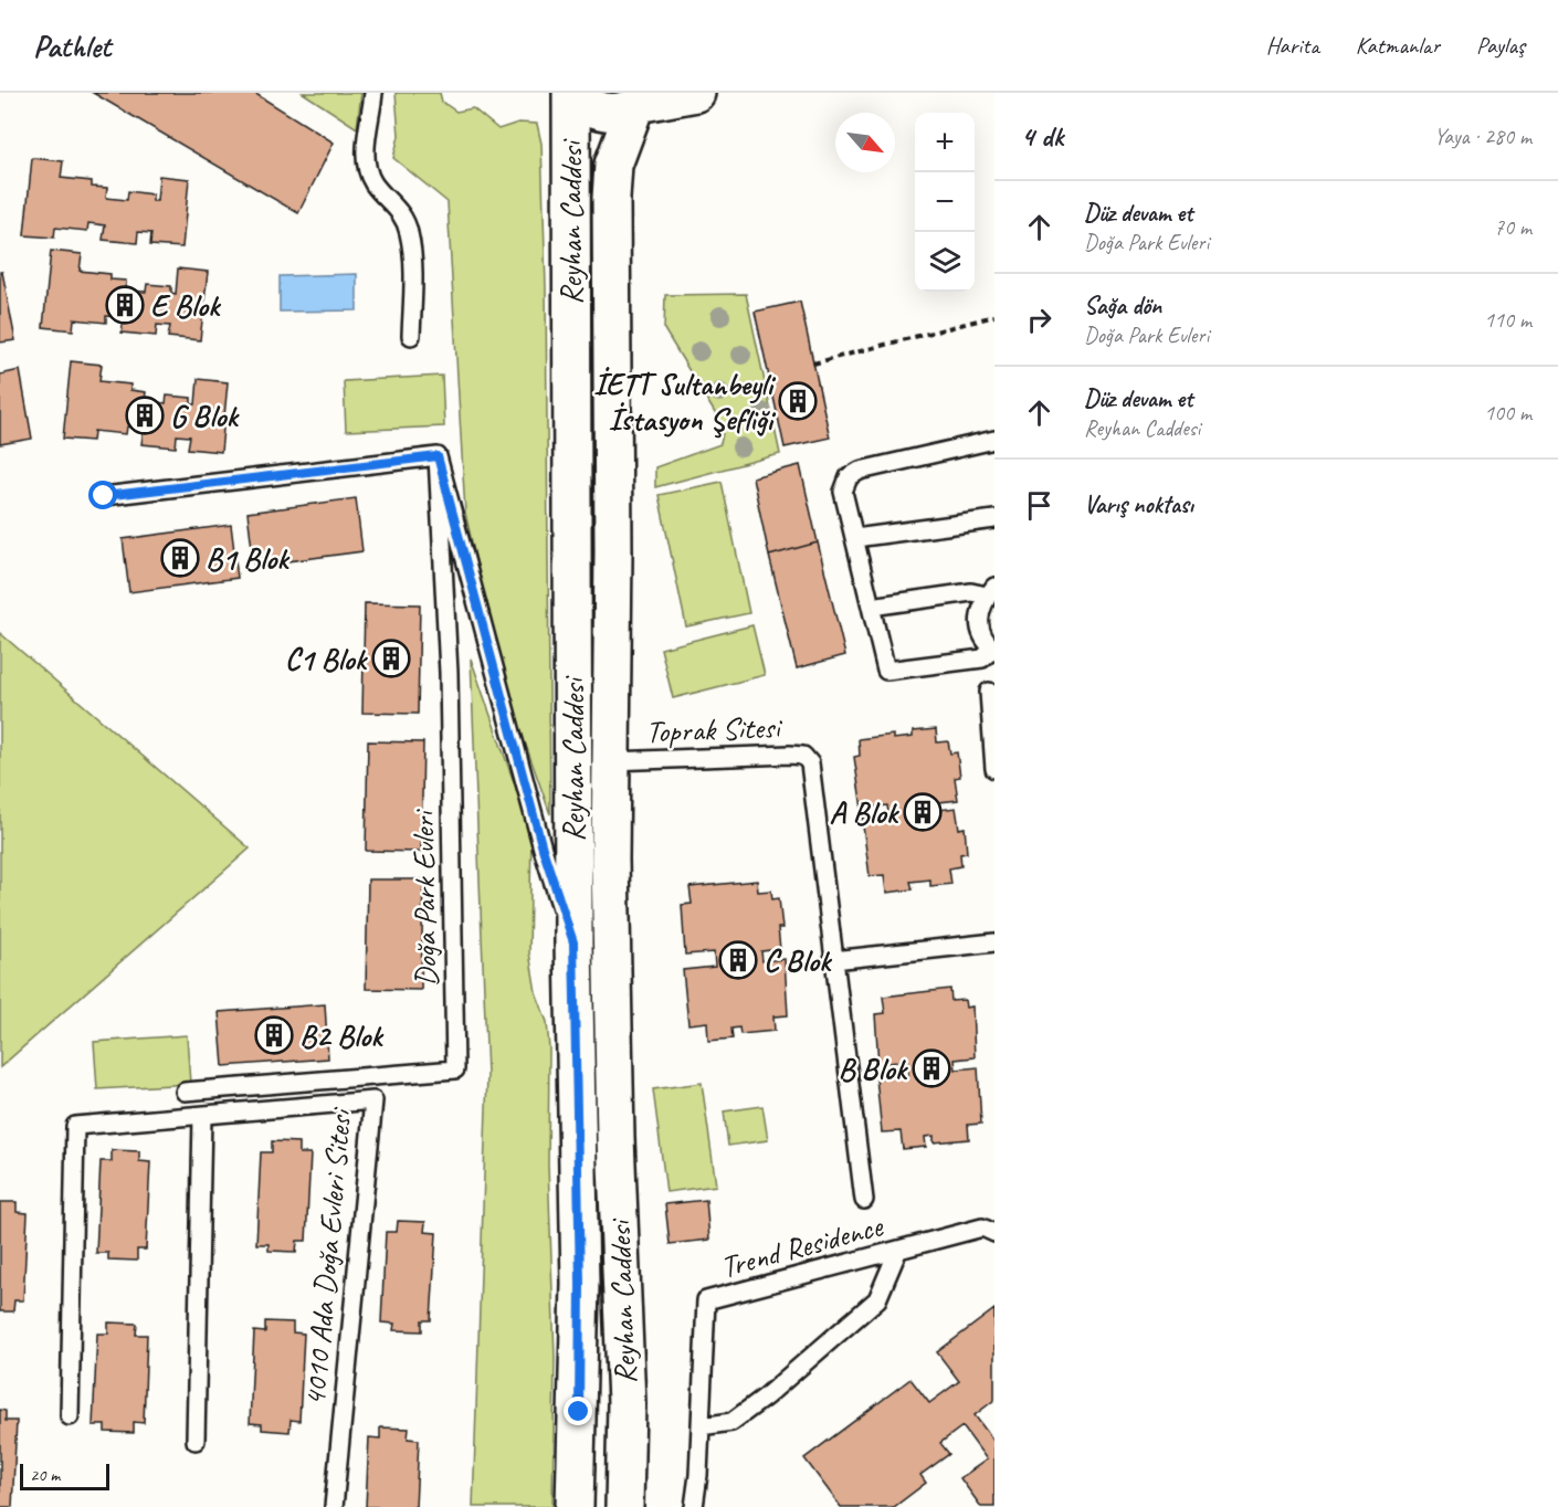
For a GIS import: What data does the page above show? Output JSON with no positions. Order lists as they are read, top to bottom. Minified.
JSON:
{"streets":{"main road":["Reyhan Caddesi"],"lane":["Toprak Sitesi","Doğa Park Evleri","Trend Residence","4010 Ada Doğa Evleri Sitesi"]},"crossings":[["Reyhan Caddesi","Toprak Sitesi"]],"places":{"building":["E Blok","İETT Sultanbeyli İstasyon Şefliği","G Blok","B1 Blok","C1 Blok","A Blok","C Blok","B2 Blok","B Blok"]},"scale_bar":"20 m","north":"bottom right","page":{"header":"Pathlet","nav":["Harita","Katmanlar","Paylaş"],"heading":["4 dk","Yaya · 280 m"],"map_buttons":["+","−"],"list":[["Düz devam et","Doğa Park Evleri","70 m"],["Sağa dön","Doğa Park Evleri","110 m"],["Düz devam et","Reyhan Caddesi","100 m"],"Varış noktası"],"scale":"20 m"}}
